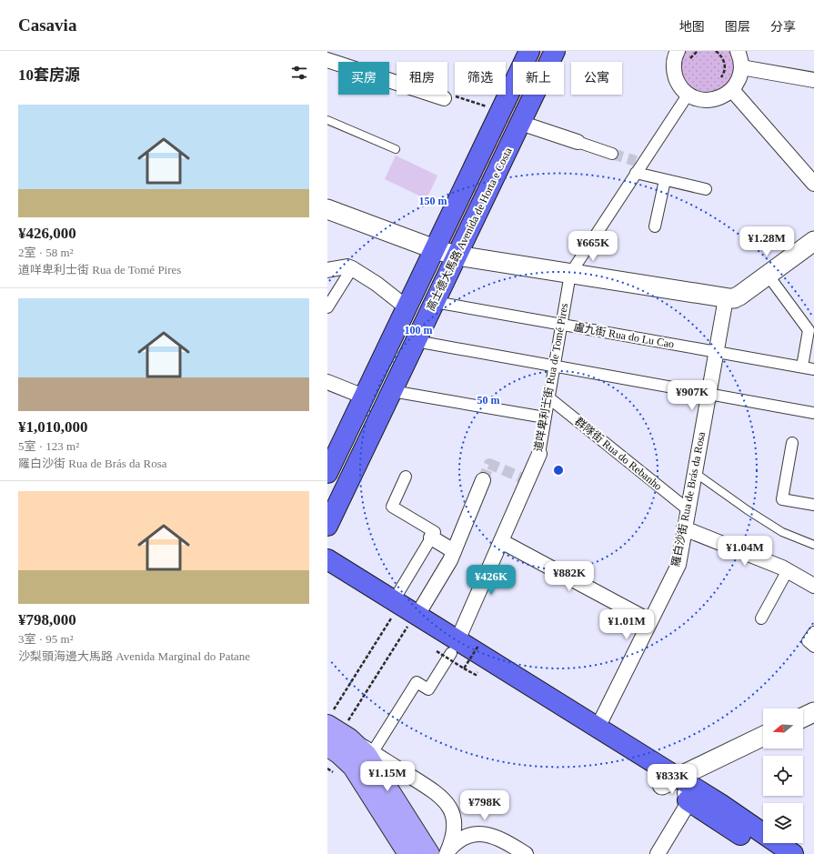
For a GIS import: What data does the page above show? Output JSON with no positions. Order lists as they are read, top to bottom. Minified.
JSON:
{"streets":{"main road":["高士德大馬路 Avenida de Horta e Costa"],"street":["盧九街 Rua do Lu Cao","道咩卑利士街 Rua de Tomé Pires","群隊街 Rua do Rebanho","羅白沙街 Rua de Brás da Rosa"]},"crossings":[["高士德大馬路 Avenida de Horta e Costa","盧九街 Rua do Lu Cao"],["盧九街 Rua do Lu Cao","道咩卑利士街 Rua de Tomé Pires"],["盧九街 Rua do Lu Cao","羅白沙街 Rua de Brás da Rosa"],["道咩卑利士街 Rua de Tomé Pires","群隊街 Rua do Rebanho"],["群隊街 Rua do Rebanho","羅白沙街 Rua de Brás da Rosa"]],"north":"left","page":{"header":"Casavia","nav":["地图","图层","分享"],"heading":"10套房源","chip":["买房","租房","筛选","新上","公寓"],"list":[{"name":"¥426,000","note":"2室 · 58 m² · 道咩卑利士街 Rua de Tomé Pires"},{"name":"¥1,010,000","note":"5室 · 123 m² · 羅白沙街 Rua de Brás da Rosa"},{"name":"¥798,000","note":"3室 · 95 m² · 沙梨頭海邊大馬路 Avenida Marginal do Patane"}],"price":["¥1.28M","¥665K","¥907K","¥1.04M","¥882K","¥426K","¥1.01M","¥1.15M","¥833K","¥798K"]},"rings":["150 m","100 m","50 m"]}
